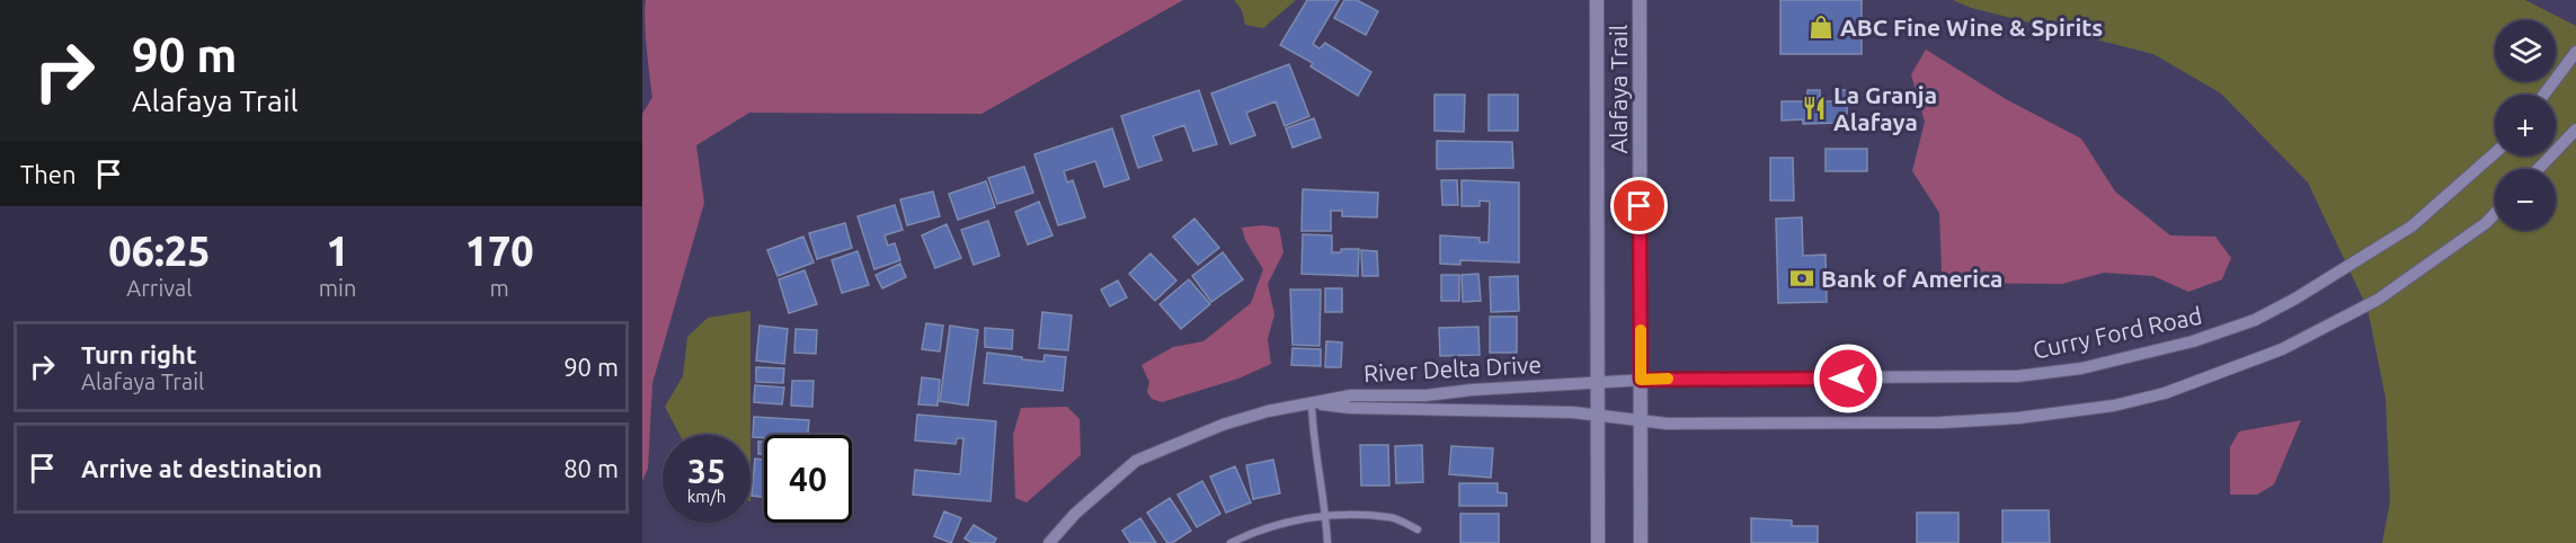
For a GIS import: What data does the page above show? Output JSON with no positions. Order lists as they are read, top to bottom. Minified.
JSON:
{"streets":{"main road":["Alafaya Trail"],"street":["Curry Ford Road","River Delta Drive"]},"crossings":[["Alafaya Trail","Curry Ford Road"],["Alafaya Trail","River Delta Drive"],["Curry Ford Road","River Delta Drive"]],"places":{"shop":["ABC Fine Wine & Spirits"],"restaurant":["La Granja Alafaya"],"bank":["Bank of America"]},"page":{"turn":["90 m","Alafaya Trail"],"map_buttons":["+","−"],"then":"Then","eta":["06:25","Arrival","1","min","170","m"],"list":[{"name":"Turn right","note":"Alafaya Trail","value":"90 m"},{"name":"Arrive at destination","value":"80 m"}],"speed":"35 km/h","limit":"40"}}
